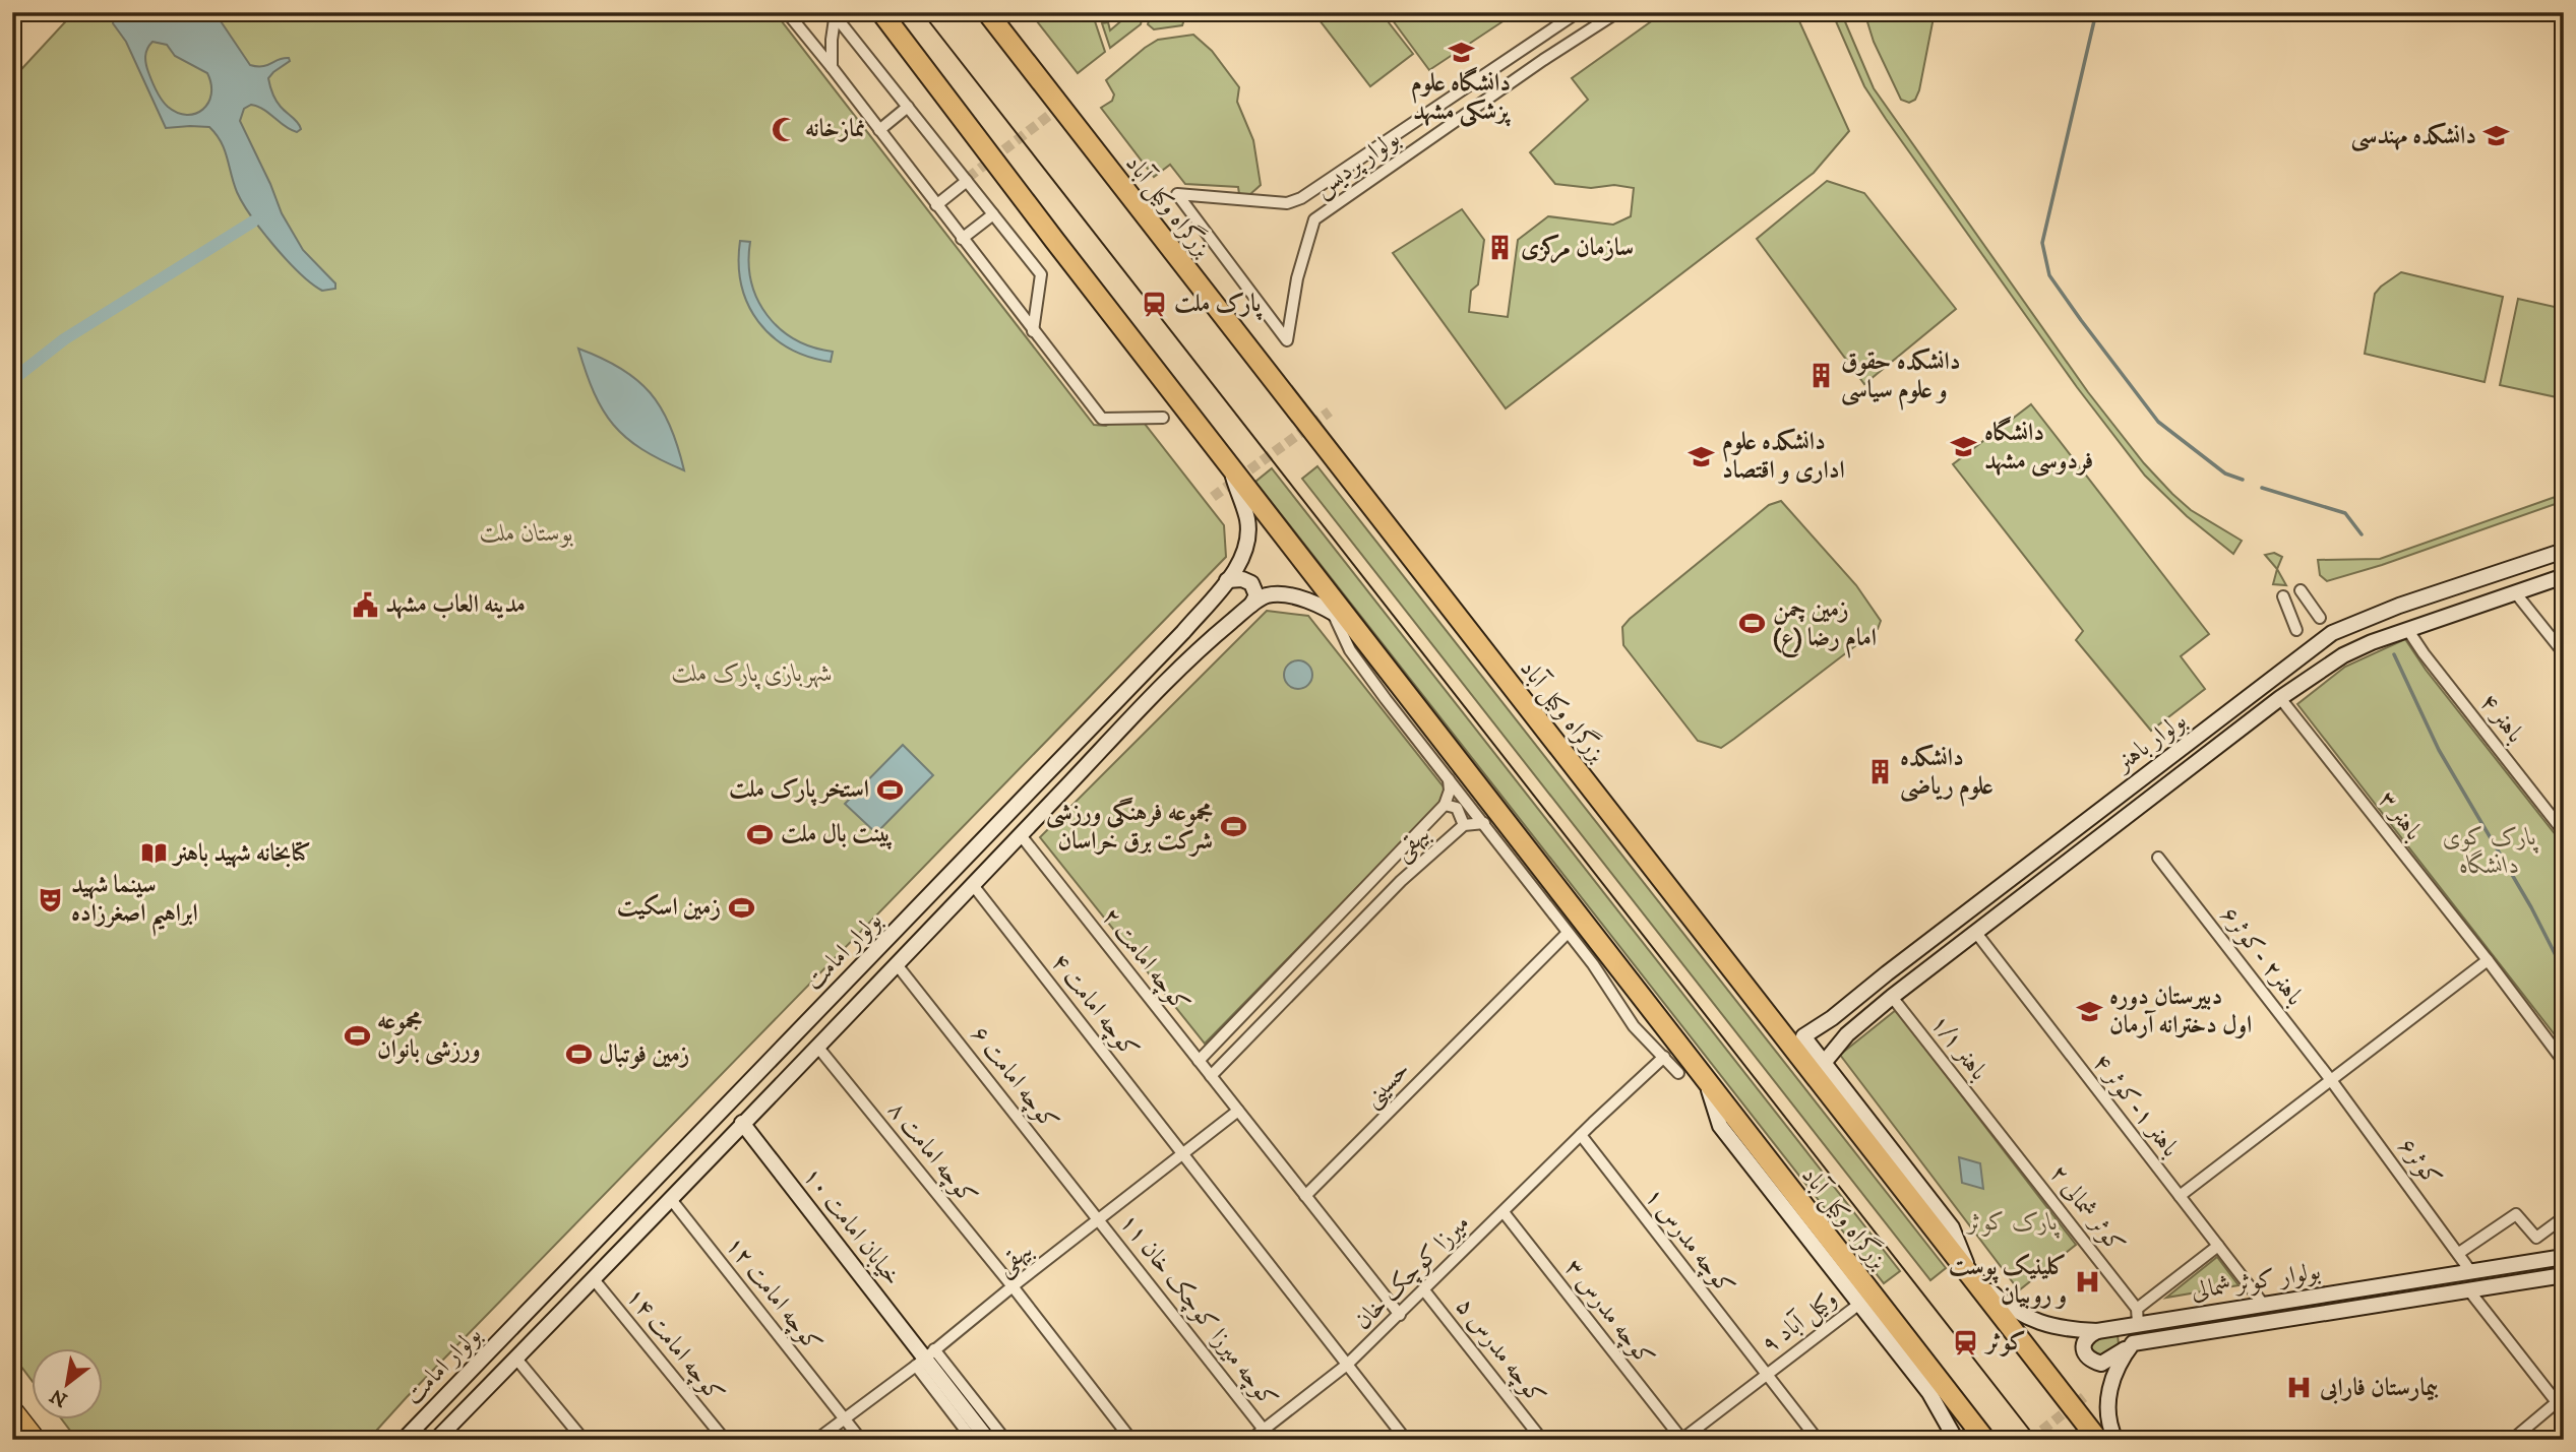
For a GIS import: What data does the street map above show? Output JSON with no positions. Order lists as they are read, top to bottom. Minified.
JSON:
{"streets":{"highway":["بزرگراه وکیل آباد"],"street":["بولوار پردیس","باهنر ۴","بولوار باهنر","باهنر ۳","بیهقی","بولوار امامت","باهنر۲ -کوثر۶","کوچه امامت ۲","کوچه امامت ۴","باهنر ۱/۱","کوچه امامت ۶","حسینی","باهنر ۱-کوثر ۴","کوچه امامت ۸","کوثر۶","کوثر شمالی ۲","خیابان امامت ۱۰","کوچه مدرس ۱","میرزا کوچک خان","بولوار کوثر شمالی","کوچه امامت ۱۲","کوچه میرزا کوچک خان ۱۱","کوچه مدرس ۳","۹ وکیل آباد","کوچه امامت ۱۴","کوچه مدرس ۵"]},"crossings":[["بزرگراه وکیل آباد","بولوار امامت"],["بزرگراه وکیل آباد","بولوار کوثر شمالی"],["باهنر ۴","بولوار باهنر"],["بولوار باهنر","باهنر ۳"],["بولوار باهنر","باهنر ۱/۱"],["بولوار باهنر","باهنر ۱-کوثر ۴"],["بیهقی","کوچه امامت ۲"],["بیهقی","کوچه امامت ۴"],["بیهقی","کوچه امامت ۶"],["بیهقی","کوچه امامت ۸"],["بیهقی","خیابان امامت ۱۰"],["بیهقی","کوچه امامت ۱۲"],["بیهقی","کوچه میرزا کوچک خان ۱۱"],["بولوار امامت","کوچه امامت ۲"],["بولوار امامت","کوچه امامت ۴"],["بولوار امامت","کوچه امامت ۶"],["بولوار امامت","کوچه امامت ۸"],["بولوار امامت","خیابان امامت ۱۰"],["بولوار امامت","کوچه امامت ۱۲"],["بولوار امامت","کوچه امامت ۱۴"],["باهنر۲ -کوثر۶","کوثر۶"],["کوچه امامت ۲","حسینی"],["کوچه امامت ۲","میرزا کوچک خان"],["کوچه امامت ۴","میرزا کوچک خان"],["باهنر ۱/۱","کوثر شمالی ۲"],["کوچه امامت ۶","کوچه میرزا کوچک خان ۱۱"],["باهنر ۱-کوثر ۴","بولوار کوثر شمالی"],["کوثر۶","بولوار کوثر شمالی"],["کوثر شمالی ۲","بولوار کوثر شمالی"],["کوچه مدرس ۱","میرزا کوچک خان"],["کوچه مدرس ۱","۹ وکیل آباد"],["میرزا کوچک خان","کوچه میرزا کوچک خان ۱۱"],["میرزا کوچک خان","کوچه مدرس ۳"],["میرزا کوچک خان","کوچه مدرس ۵"],["کوچه مدرس ۳","۹ وکیل آباد"]],"parks":["بوستان ملت","شهربازی پارک ملت","پارک کوی دانشگاه","پارک کوثر"],"places":{"school or university":["دانشگاه علوم پزشکی مشهد","دانشکده مهندسی","دانشگاه فردوسی مشهد","دانشکده علوم اداری و اقتصاد","دبیرستان دوره اول دخترانه آرمان"],"mosque":["نمازخانه"],"building":["سازمان مرکزی","دانشکده حقوق و علوم سیاسی","دانشکده علوم ریاضی"],"station":["پارک ملت","کوثر"],"public building":["مدينه العاب مشهد"],"sports":["زمین چمن امام رضا (ع)","استخر پارک ملت","مجموعه فرهنگی ورزشی شرکت برق خراسان","پینت بال ملت","زمین اسکیت","مجموعه ورزشی بانوان","زمین فوتبال"],"library":["کتابخانه شهید باهنر"],"theatre":["سینما شهید ابراهیم اصغرزاده"],"hospital":["کلینیک پوست و روبیان","بیمارستان فارابی"]},"north":"bottom left"}
